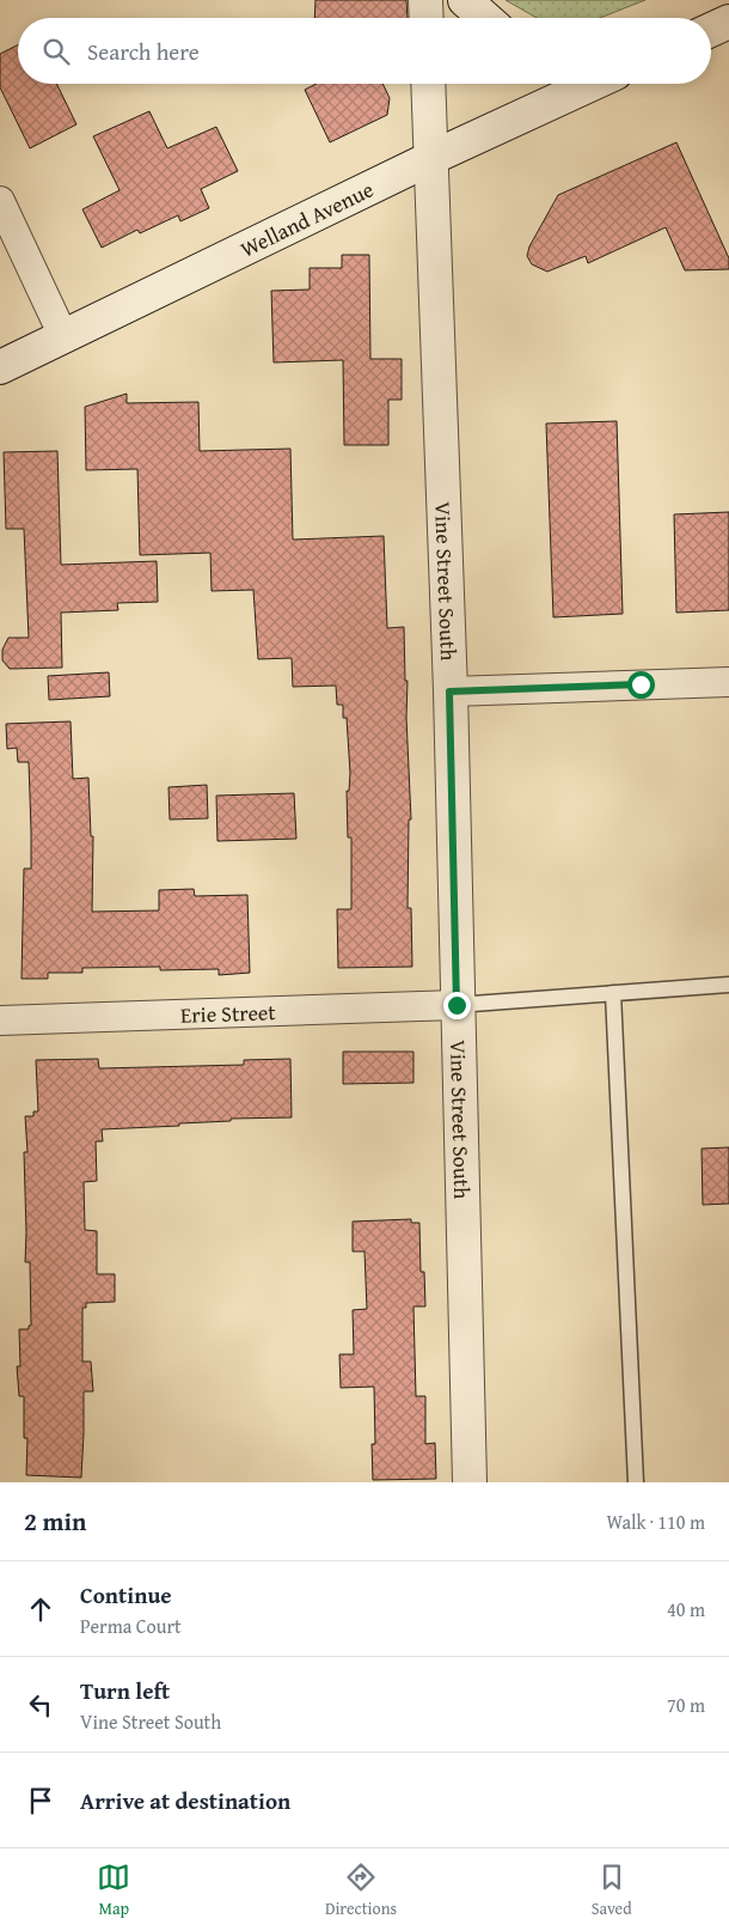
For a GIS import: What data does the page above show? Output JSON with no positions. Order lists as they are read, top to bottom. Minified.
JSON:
{"streets":{"street":["Welland Avenue","Vine Street South","Erie Street"]},"crossings":[["Welland Avenue","Vine Street South"],["Vine Street South","Erie Street"]],"page":{"search":"Search here","heading":["2 min","Walk · 110 m"],"list":[["Continue","Perma Court","40 m"],["Turn left","Vine Street South","70 m"],"Arrive at destination"],"nav":["Map","Directions","Saved"]}}
